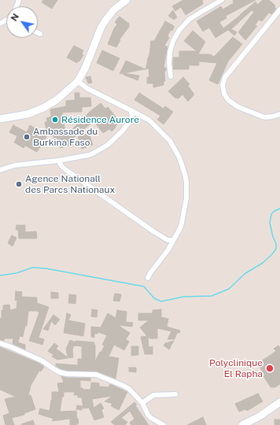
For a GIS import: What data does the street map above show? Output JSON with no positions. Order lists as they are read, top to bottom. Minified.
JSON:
{"places":["Résidence Aurore","Ambassade du Burkina Faso","Agence Nationall des Parcs Nationaux","Polyclinique El Rapha"],"north":"top left"}
